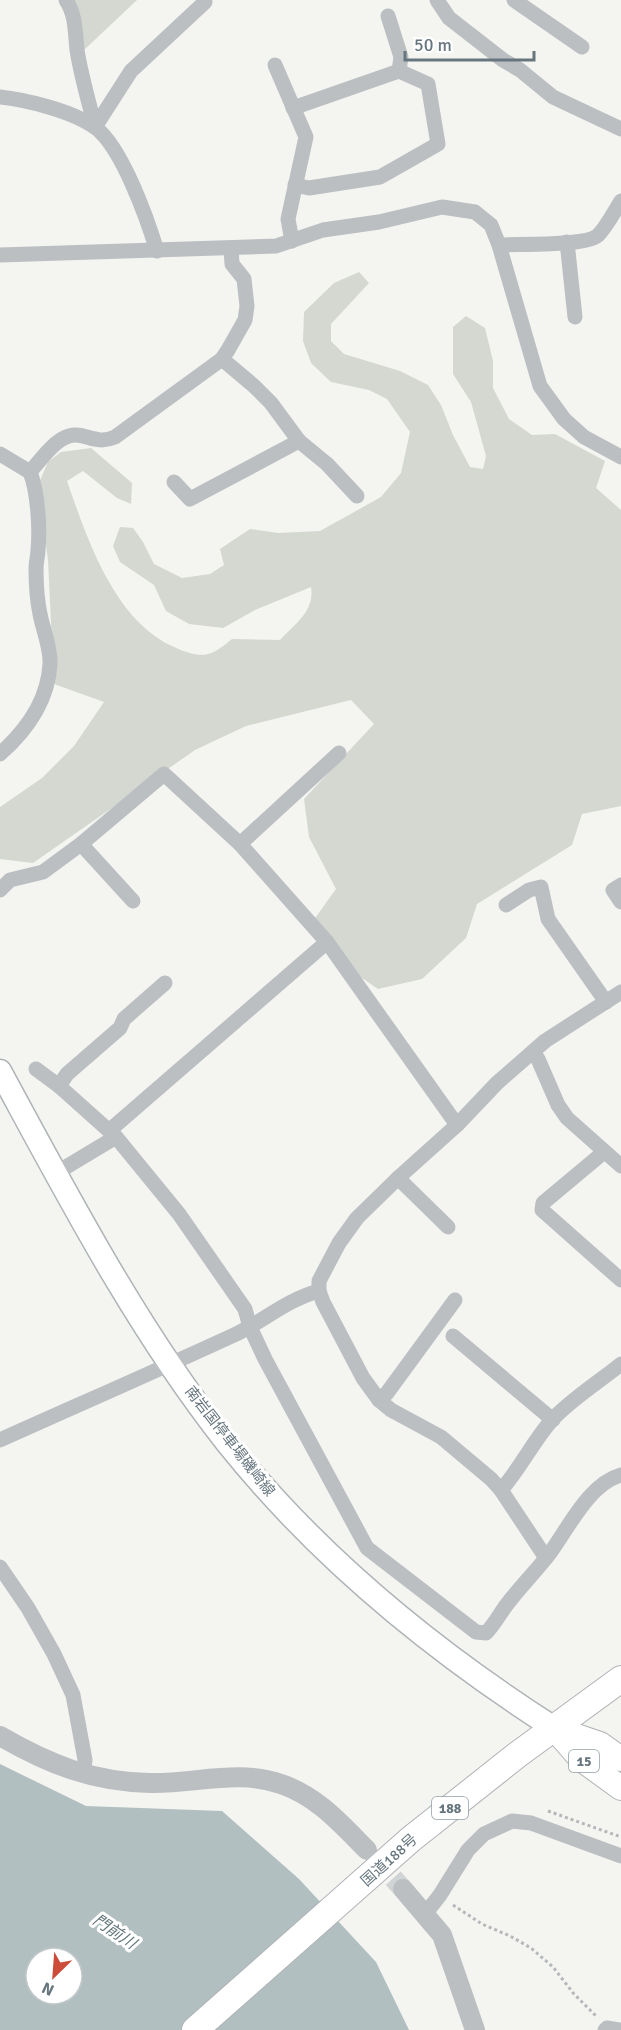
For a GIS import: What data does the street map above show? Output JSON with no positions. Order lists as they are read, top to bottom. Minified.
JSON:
{"streets":{"highway":["188","国道188号"],"main road":["南岩国停車場磯崎線","15"]},"crossings":[["南岩国停車場磯崎線","15"],["南岩国停車場磯崎線","国道188号"],["15","国道188号"]],"water":["門前川"],"scale_bar":"50 m","north":"bottom left"}
